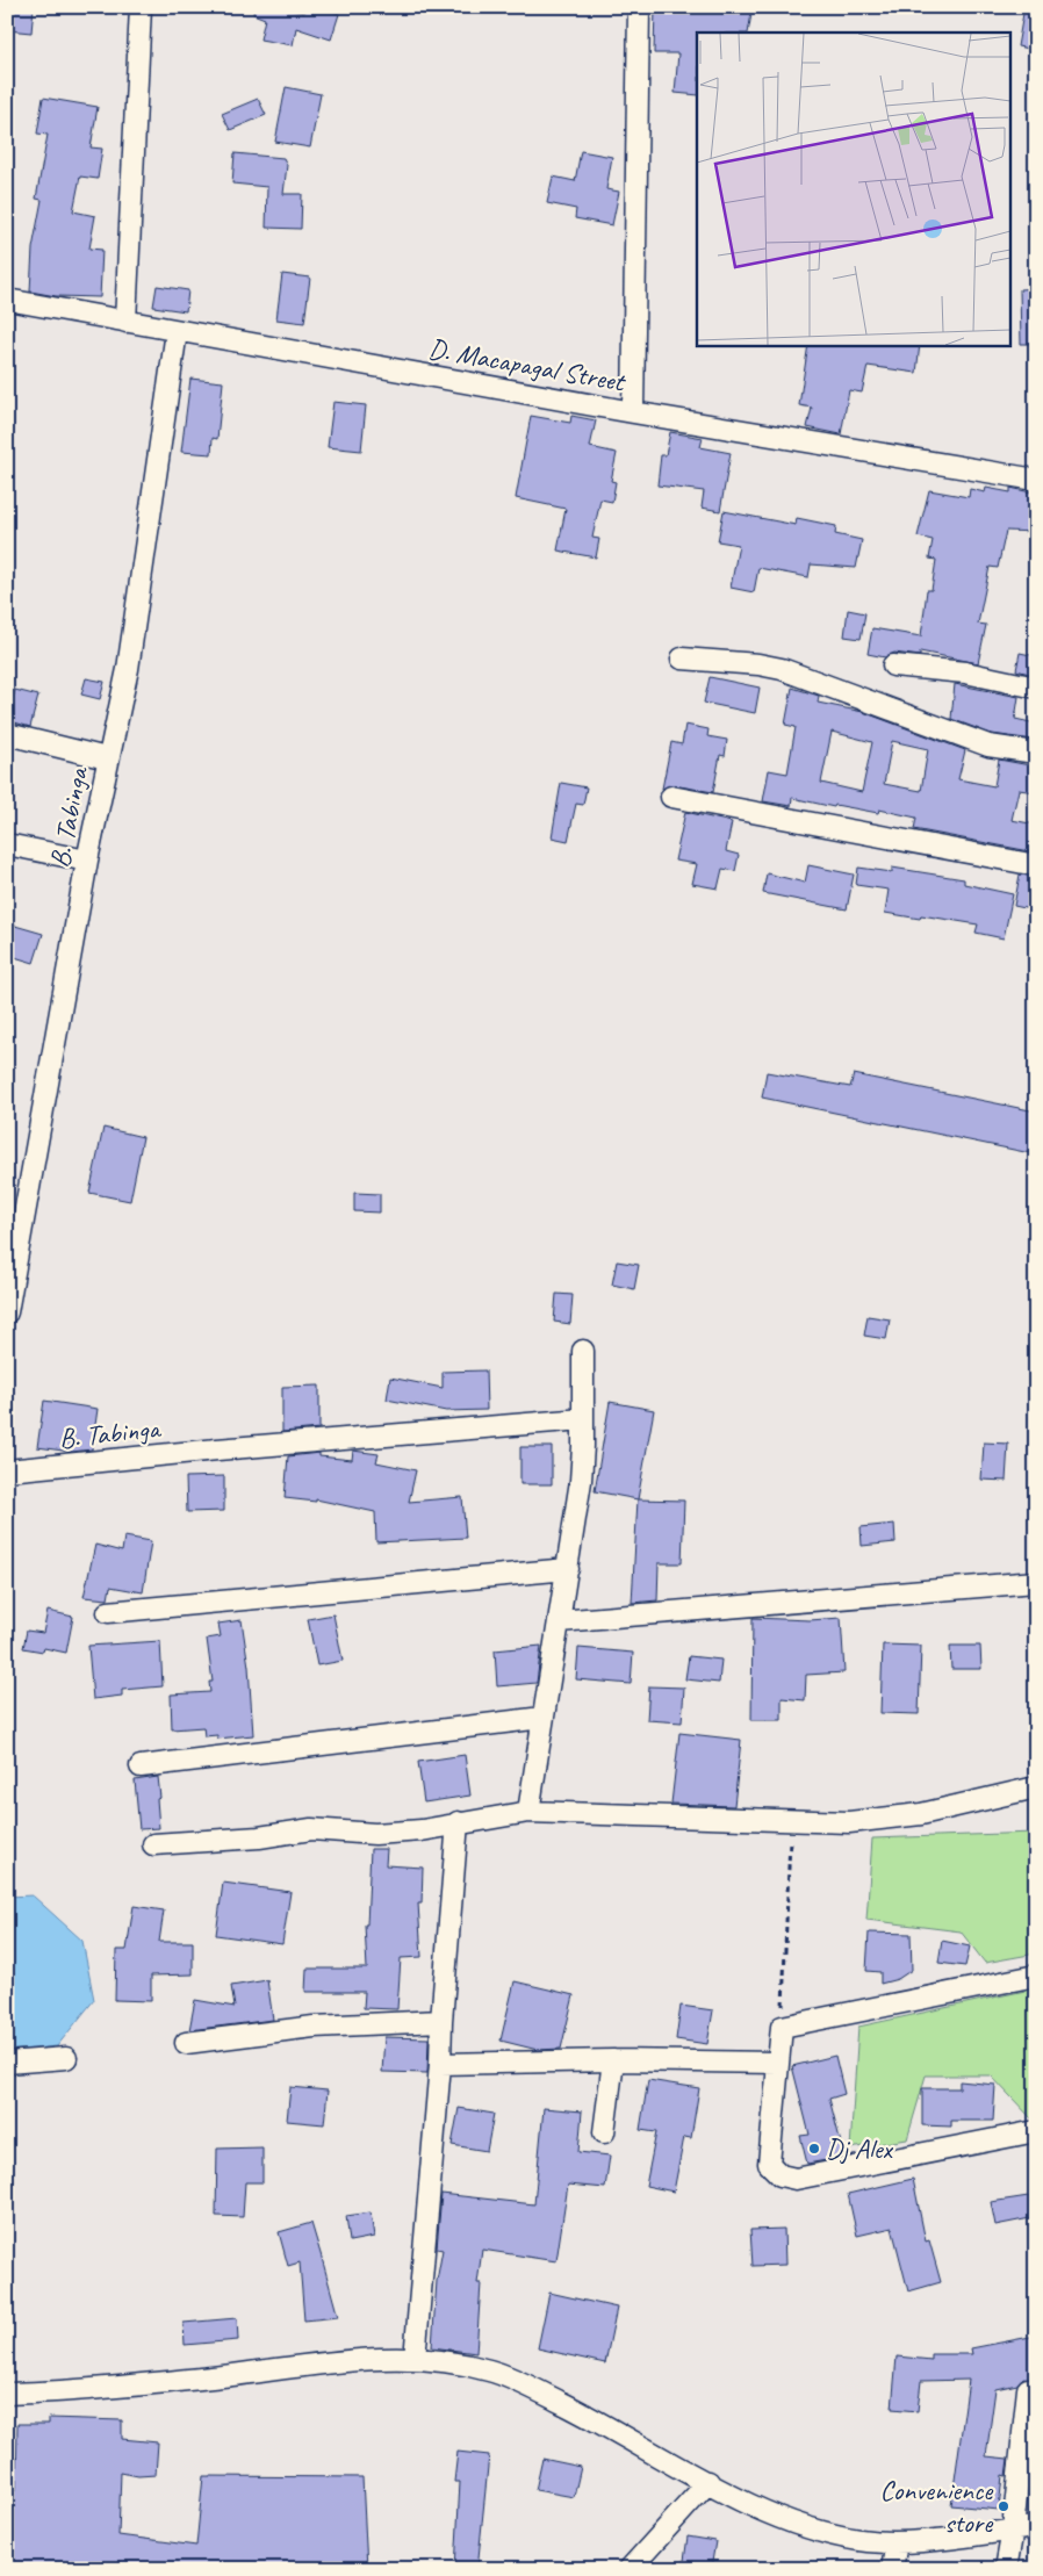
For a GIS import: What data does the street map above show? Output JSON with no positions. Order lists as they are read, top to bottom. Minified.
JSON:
{"streets":{"street":["D. Macapagal Street","B. Tabinga"]},"crossings":[["D. Macapagal Street","B. Tabinga"]],"places":["Dj Alex","Convenience store"]}
